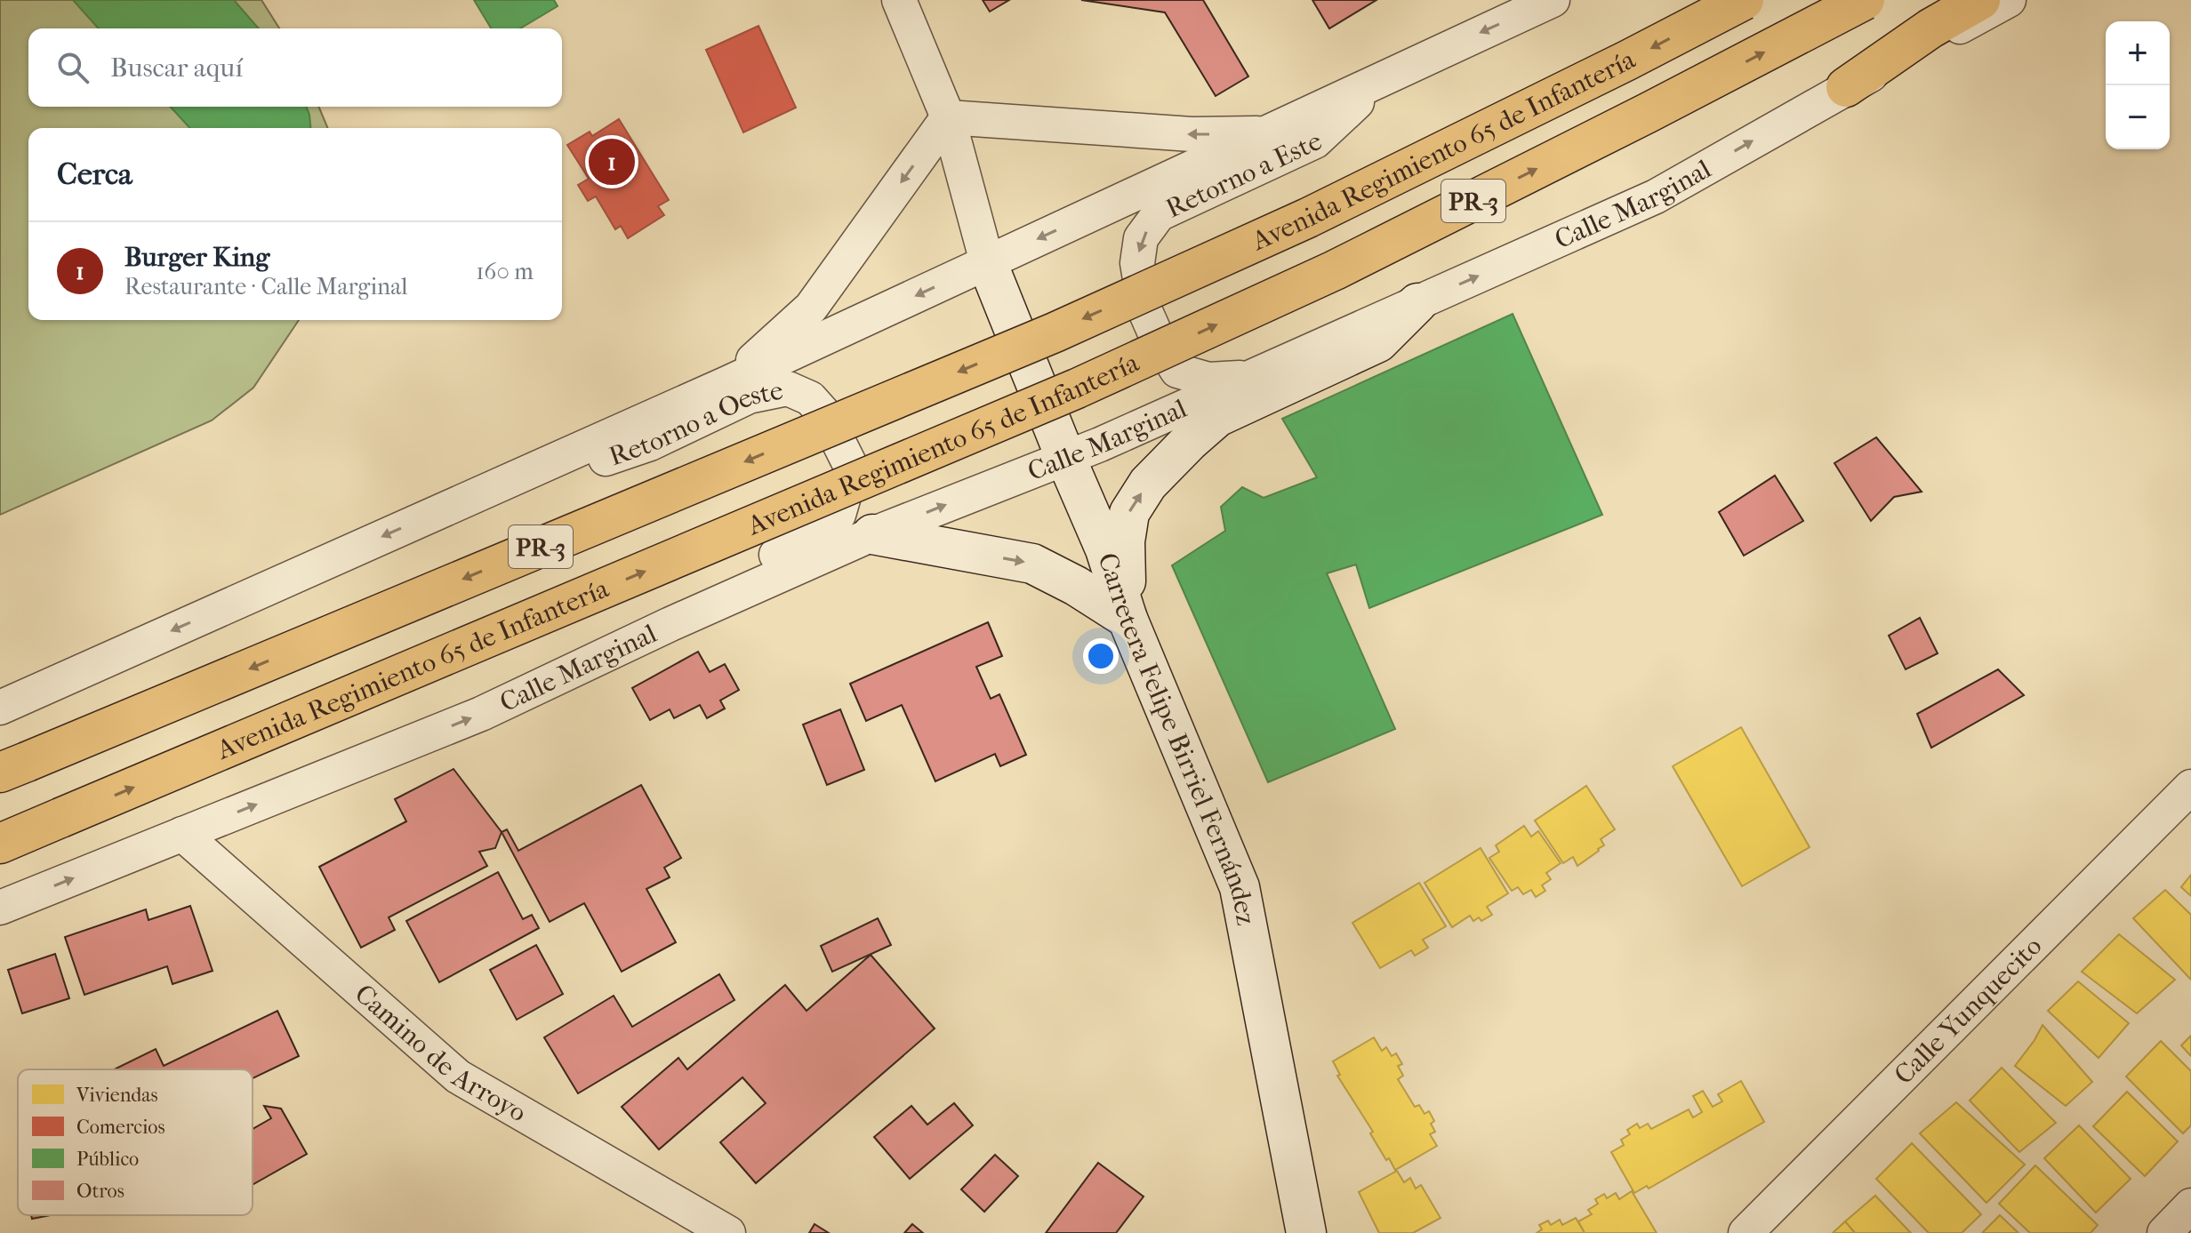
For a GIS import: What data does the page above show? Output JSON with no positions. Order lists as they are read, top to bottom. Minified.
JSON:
{"streets":{"main road":["Avenida Regimiento 65 de Infantería","PR-3"],"street":["Retorno a Este","Calle Marginal","Retorno a Oeste","Carretera Felipe Birriel Fernández","Calle Yunquecito","Camino de Arroyo"]},"crossings":[["Retorno a Este","Calle Marginal"],["Calle Marginal","Retorno a Oeste"],["Calle Marginal","Carretera Felipe Birriel Fernández"],["Calle Marginal","Camino de Arroyo"]],"legend":["Viviendas","Comercios","Público","Otros"],"page":{"map_buttons":["+","−"],"search":"Buscar aquí","heading":"Cerca","pins":"1","list":[{"mark":"1","name":"Burger King","note":"Restaurante · Calle Marginal","value":"160 m"}]}}
